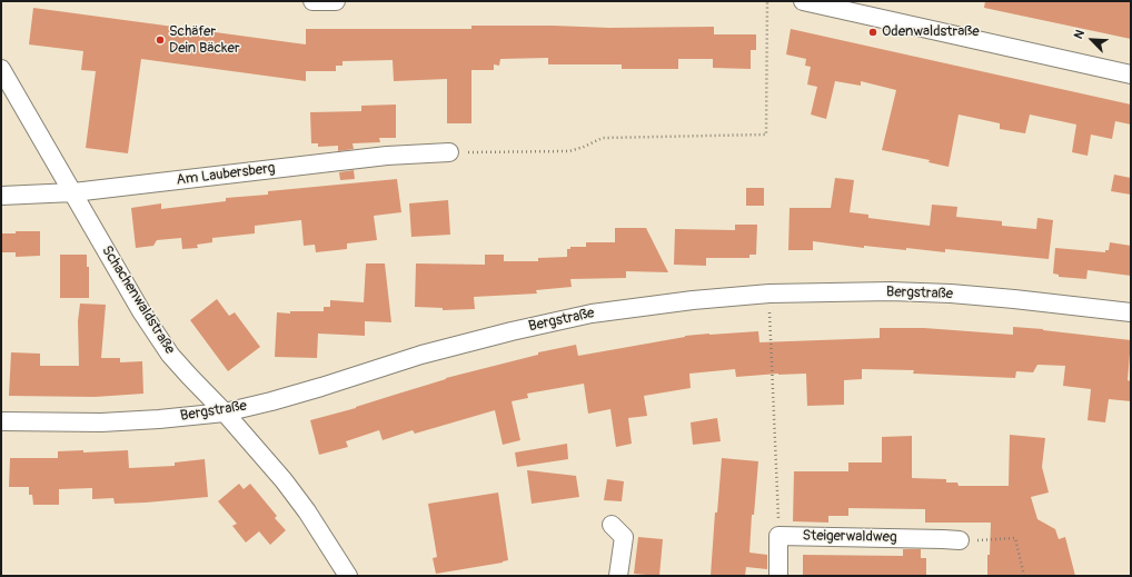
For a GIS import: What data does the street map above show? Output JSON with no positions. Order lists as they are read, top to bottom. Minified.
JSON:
{"streets":{"street":["Am Laubersberg","Bergstraße","Schachenwaldstraße","Steigerwaldweg"]},"crossings":[["Am Laubersberg","Schachenwaldstraße"],["Bergstraße","Schachenwaldstraße"]],"places":["Odenwaldstraße","Schäfer Dein Bäcker"],"north":"top left"}
